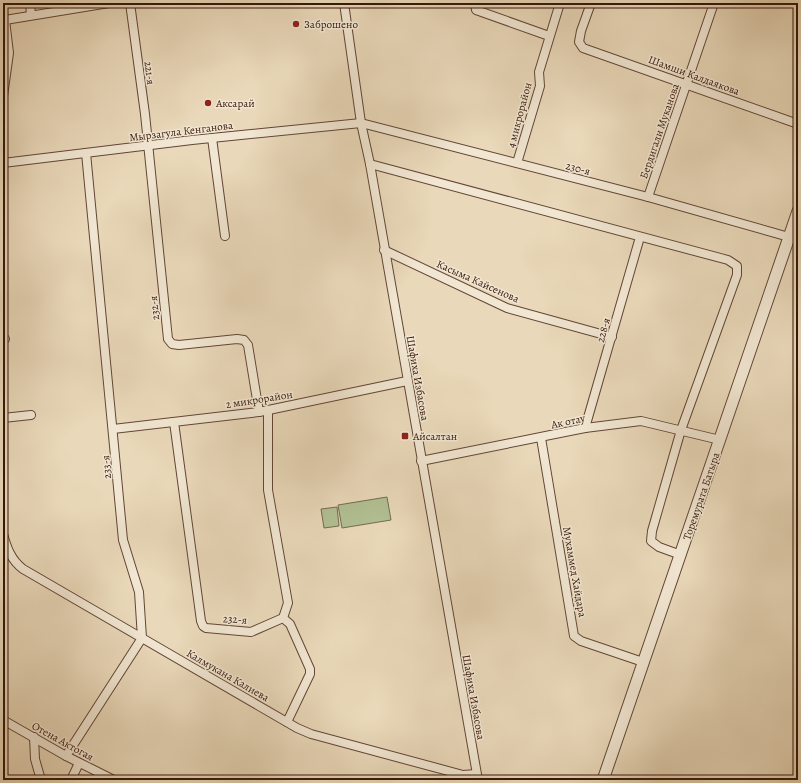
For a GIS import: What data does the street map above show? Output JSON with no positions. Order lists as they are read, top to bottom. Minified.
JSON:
{"streets":{"street":["221-я","Шамши Калдаякова","4 микрорайон","Мырзагула Кенганова","Бердигали Муканова","230-я","Касыма Кайсенова","232-я","228-я","Шафиха Избасова","2 микрорайон","Ак отау","233-я","Торемурата Батыра","Мухаммед Хайдара","Калмукана Калиева","Отена Актогая"]},"crossings":[["221-я","Мырзагула Кенганова"],["221-я","232-я"],["Шамши Калдаякова","Бердигали Муканова"],["4 микрорайон","230-я"],["Мырзагула Кенганова","230-я"],["Мырзагула Кенганова","232-я"],["Мырзагула Кенганова","Шафиха Избасова"],["Мырзагула Кенганова","233-я"],["Бердигали Муканова","230-я"],["230-я","Шафиха Избасова"],["230-я","Торемурата Батыра"],["Касыма Кайсенова","228-я"],["Касыма Кайсенова","Шафиха Избасова"],["232-я","2 микрорайон"],["228-я","Ак отау"],["Шафиха Избасова","2 микрорайон"],["Шафиха Избасова","Ак отау"],["Шафиха Избасова","Калмукана Калиева"],["2 микрорайон","233-я"],["Ак отау","Торемурата Батыра"],["Ак отау","Мухаммед Хайдара"],["233-я","Калмукана Калиева"],["Торемурата Батыра","Мухаммед Хайдара"]],"places":{"other":["Заброшено","Аксарай"],"transit":["Айсалтан"]}}
